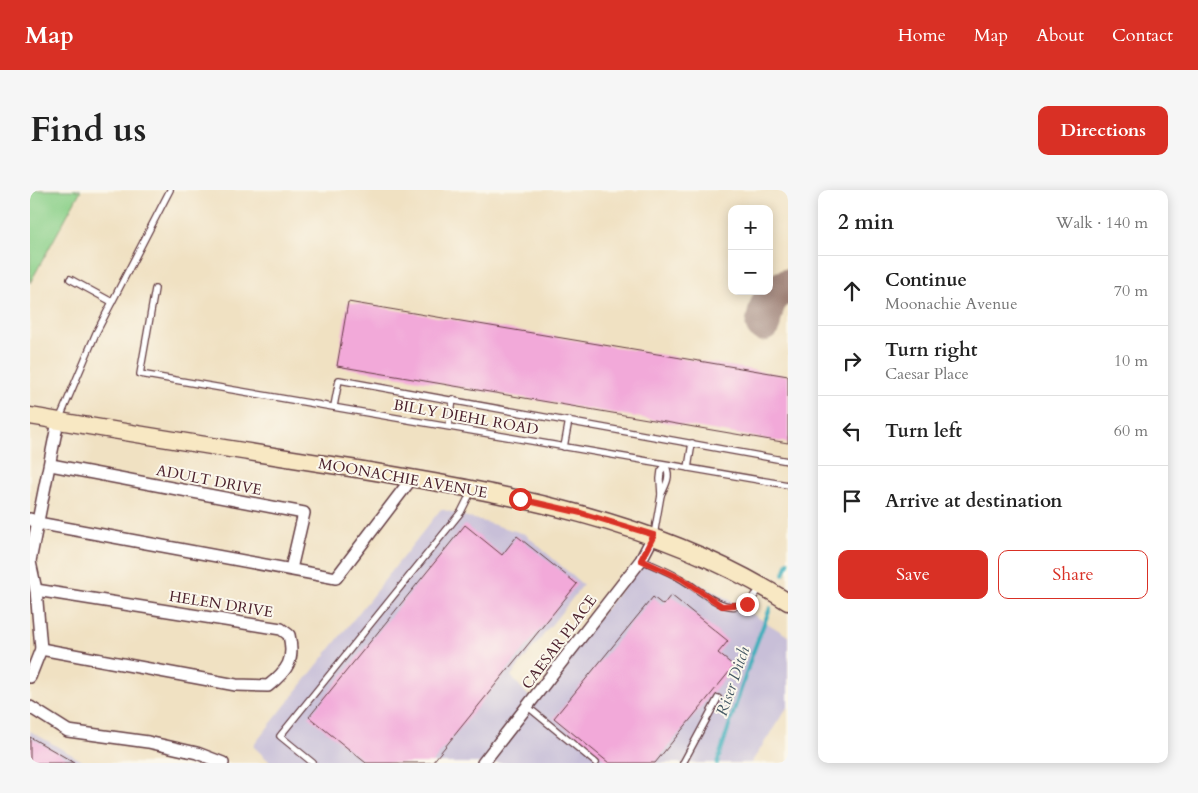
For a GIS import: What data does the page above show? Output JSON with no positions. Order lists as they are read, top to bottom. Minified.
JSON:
{"streets":{"main road":["MOONACHIE AVENUE"],"street":["ADULT DRIVE","HELEN DRIVE","CAESAR PLACE"],"lane":["BILLY DIEHL ROAD"]},"crossings":[["MOONACHIE AVENUE","CAESAR PLACE"]],"water":["Riser Ditch"],"page":{"header":"Map","nav":["Home","Map","About","Contact"],"title":"Find us","buttons":["Directions",["Save","Share"]],"heading":["2 min","Walk · 140 m"],"map_buttons":["+","−"],"list":[["Continue","Moonachie Avenue","70 m"],["Turn right","Caesar Place","10 m"],["Turn left","60 m"],"Arrive at destination"]}}
